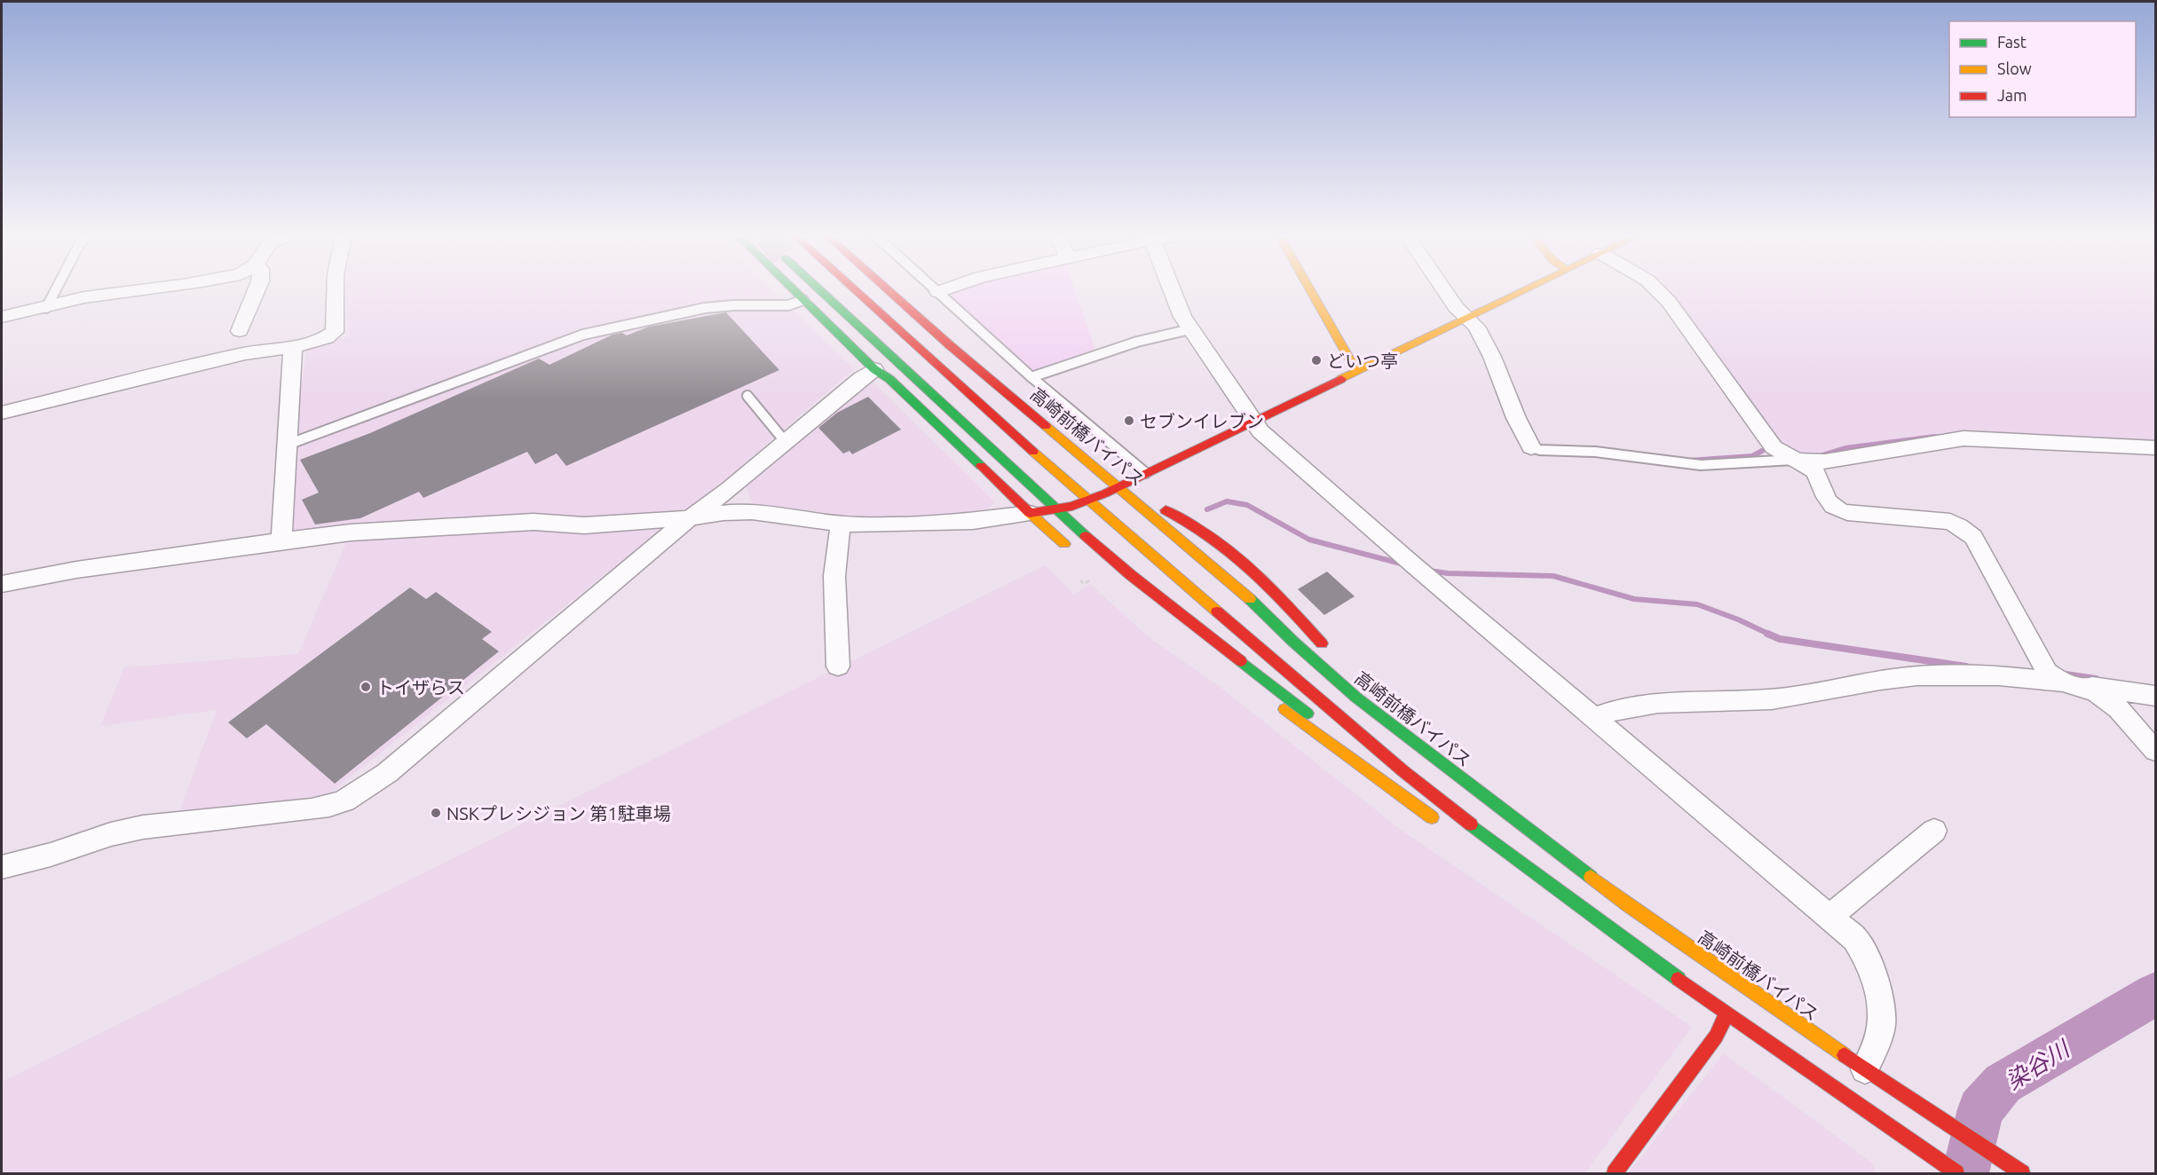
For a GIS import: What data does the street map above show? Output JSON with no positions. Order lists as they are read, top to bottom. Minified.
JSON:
{"streets":{"main road":["高崎前橋バイパス"]},"water":["染谷川"],"places":["どいつ亭","セブンイレブン","トイザらス","NSKプレシジョン 第1駐車場"],"legend":["Fast","Slow","Jam"]}
